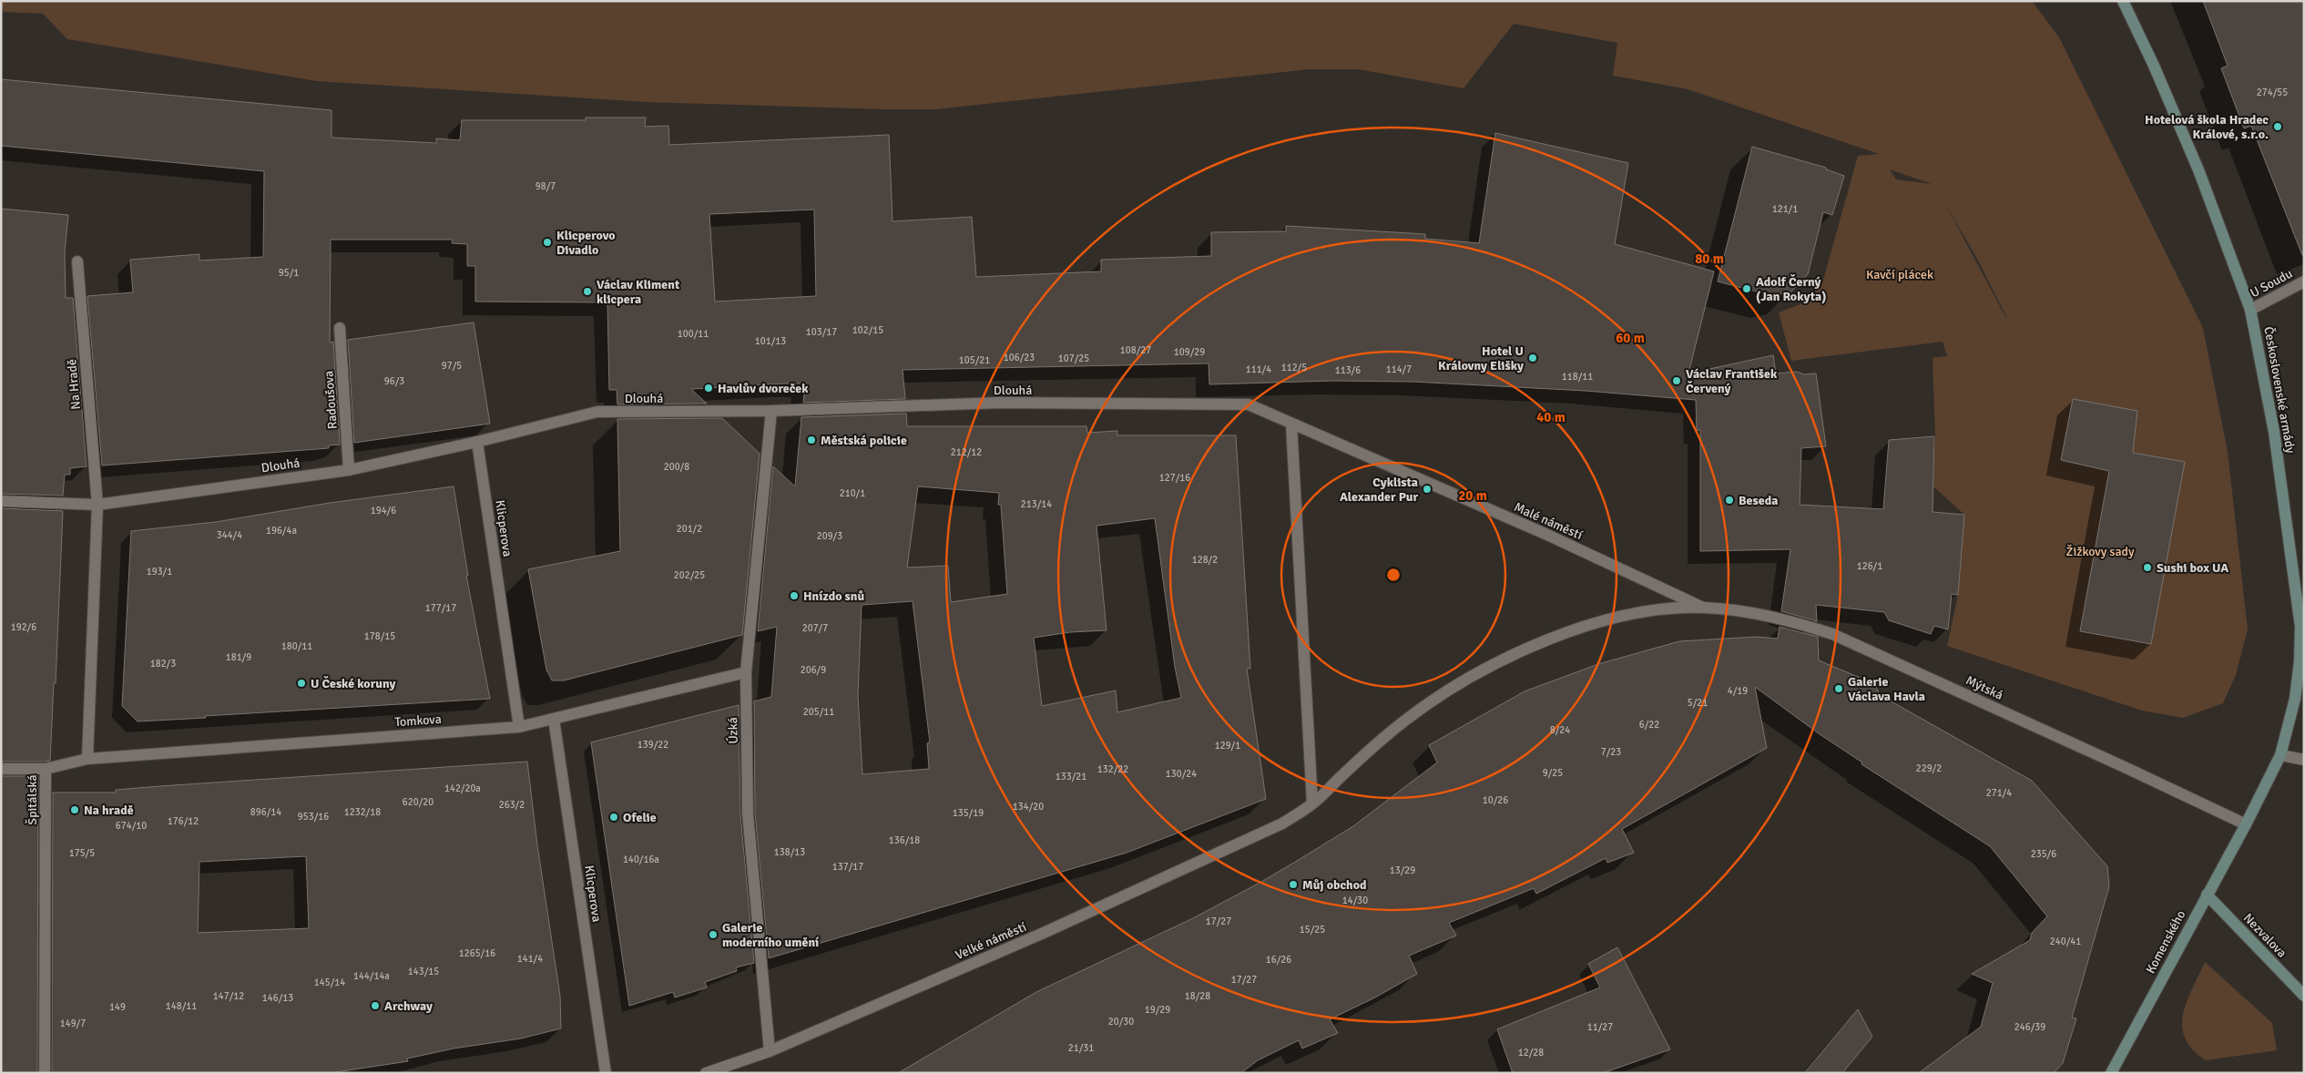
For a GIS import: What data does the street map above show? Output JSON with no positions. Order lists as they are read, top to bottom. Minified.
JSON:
{"streets":{"street":["U Soudu","Na Hradě","Dlouhá","Československé armády","Radoušova","Malé náměstí","Klicperova","Mýtská","Tomkova","Úzká","Špitálská","Nezvalova","Velké náměstí","Komenského"]},"crossings":[["U Soudu","Československé armády"],["Na Hradě","Dlouhá"],["Dlouhá","Radoušova"],["Dlouhá","Malé náměstí"],["Dlouhá","Klicperova"],["Dlouhá","Úzká"],["Československé armády","Mýtská"],["Československé armády","Komenského"],["Malé náměstí","Mýtská"],["Klicperova","Tomkova"],["Mýtská","Komenského"],["Tomkova","Úzká"],["Tomkova","Špitálská"],["Úzká","Velké náměstí"],["Nezvalova","Komenského"]],"parks":["Kavčí plácek","Žižkovy sady"],"places":["Hotelová škola Hradec Králové, s.r.o.","Klicperovo Divadlo","Adolf Černý (Jan Rokyta)","Václav Kliment klicpera","Hotel U Královny Elišky","Václav František Červený","Havlův dvoreček","Městská policie","Cyklista Alexander Pur","Beseda","Sushi box UA","Hnízdo snů","U České koruny","Galerie Václava Havla","Na hradě","Ofelie","Můj obchod","Galerie moderního umění","Archway"],"house_numbers":["274/55","98/7","121/1","95/1","102/15","103/17","100/11","101/13","108/27","109/29","106/23","107/25","105/21","97/5","112/5","111/4","114/7","113/6","118/11","96/3","212/12","200/8","127/16","210/1","213/14","194/6","201/2","196/4a","344/4","209/3","128/2","126/1","193/1","202/25","177/17","192/6","207/7","178/15","180/11","181/9","182/3","206/9","4/19","5/21","205/11","6/22","8/24","139/22","129/1","7/23","229/2","132/22","9/25","130/24","133/21","142/20a","271/4","10/26","620/20","263/2","134/20","896/14","1232/18","135/19","953/16","176/12","674/10","136/18","138/13","175/5","235/6","140/16a","137/17","13/29","14/30","17/27","15/25","240/41","1265/16","141/4","16/26","143/15","144/14a","17/27","145/14","147/12","18/28","146/13","148/11","149","19/29","20/30","149/7","11/27","246/39","21/31","12/28"],"rings":["80 m","60 m","40 m","20 m"]}
